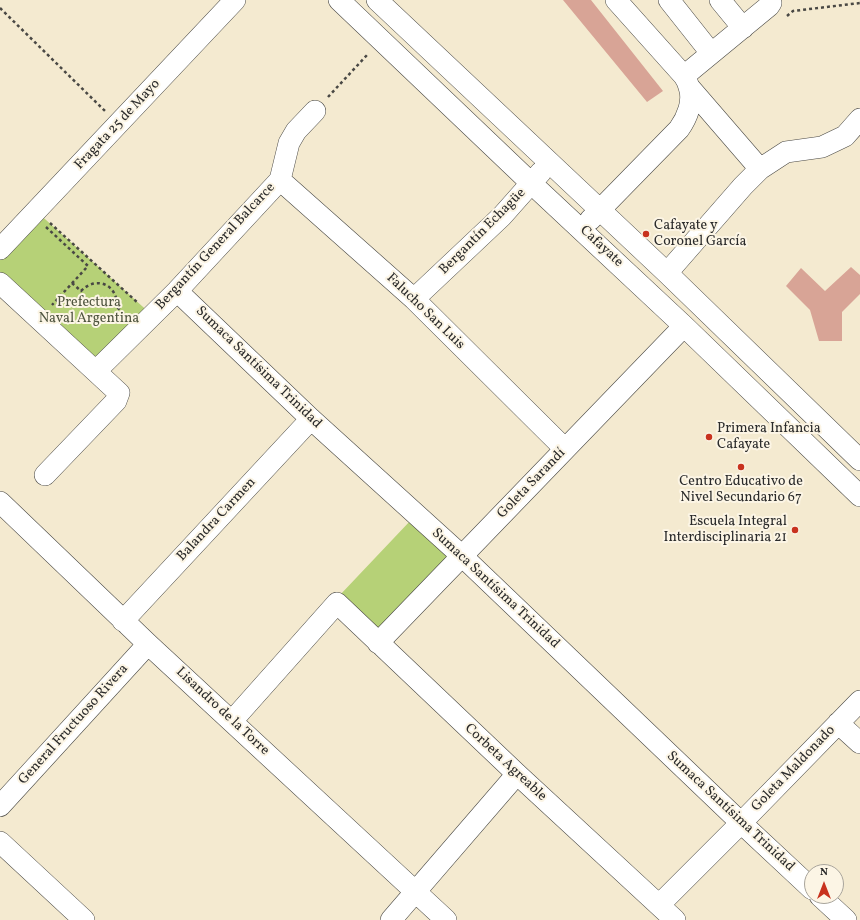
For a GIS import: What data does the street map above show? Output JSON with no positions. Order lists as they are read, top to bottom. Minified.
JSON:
{"streets":{"street":["Fragata 25 de Mayo","Bergantín Echagüe","Bergantín General Balcarce","Cafayate","Falucho San Luis","Sumaca Santísima Trinidad","Goleta Sarandí","Balandra Carmen","Lisandro de la Torre","General Fructuoso Rivera","Corbeta Agreable","Goleta Maldonado"]},"crossings":[["Bergantín Echagüe","Cafayate"],["Bergantín Echagüe","Falucho San Luis"],["Bergantín General Balcarce","Falucho San Luis"],["Bergantín General Balcarce","Sumaca Santísima Trinidad"],["Cafayate","Goleta Sarandí"],["Falucho San Luis","Goleta Sarandí"],["Sumaca Santísima Trinidad","Goleta Sarandí"],["Sumaca Santísima Trinidad","Balandra Carmen"],["Sumaca Santísima Trinidad","Goleta Maldonado"],["Goleta Sarandí","Corbeta Agreable"],["Balandra Carmen","Lisandro de la Torre"],["Lisandro de la Torre","General Fructuoso Rivera"],["Lisandro de la Torre","Corbeta Agreable"],["Corbeta Agreable","Goleta Maldonado"]],"parks":["Prefectura Naval Argentina"],"places":["Cafayate y Coronel García","Primera Infancia Cafayate","Centro Educativo de Nivel Secundario 67","Escuela Integral Interdisciplinaria 21"],"north":"top"}
